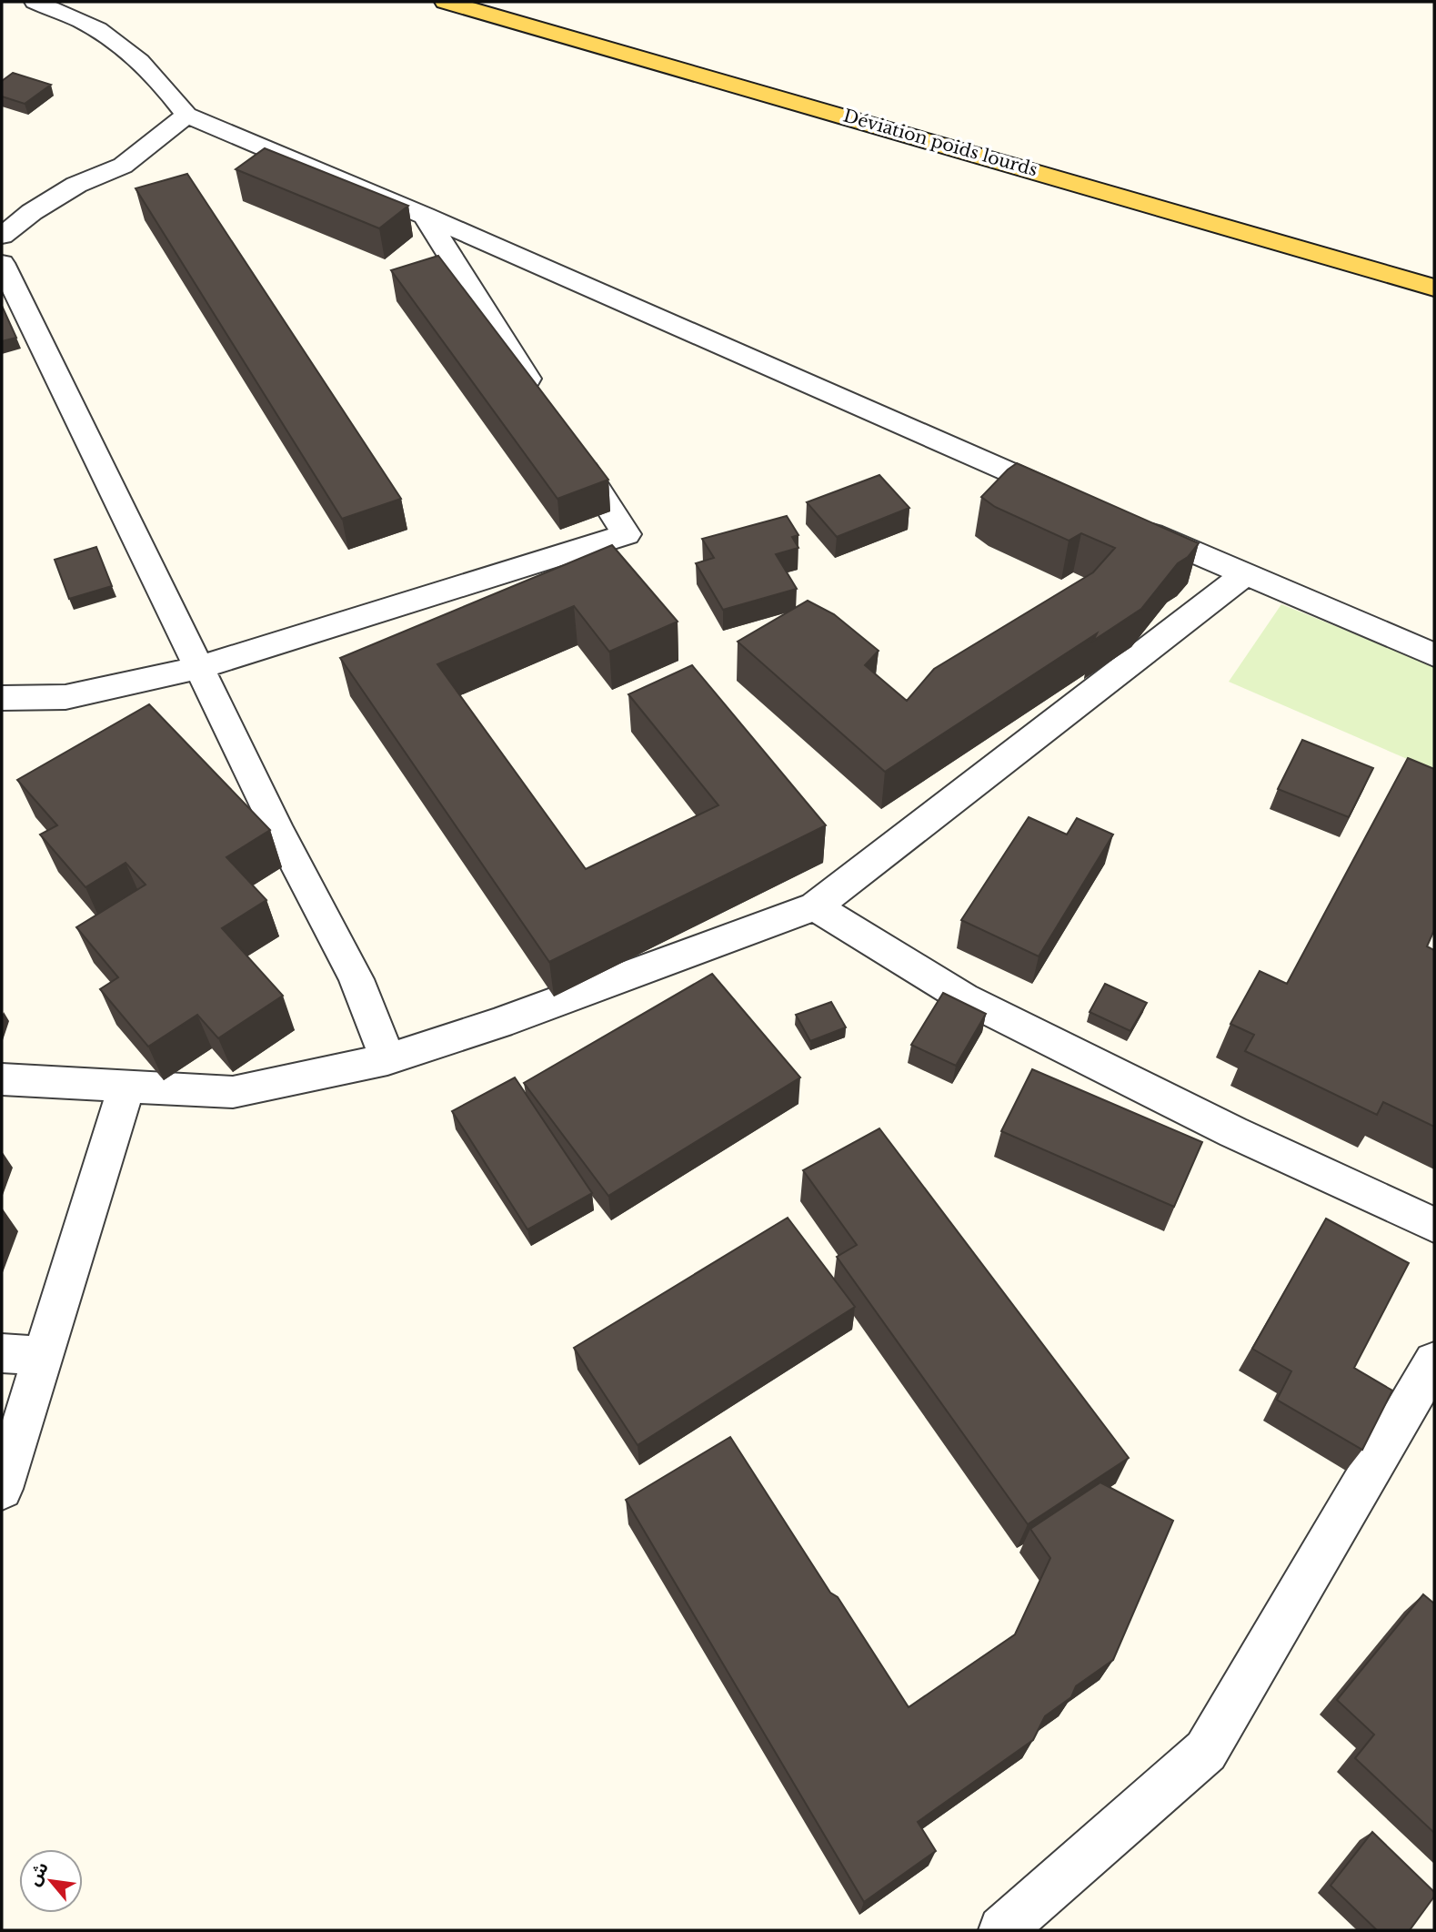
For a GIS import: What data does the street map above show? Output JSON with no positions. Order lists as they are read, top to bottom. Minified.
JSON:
{"streets":{"main road":["Déviation poids lourds"]},"north":"top left"}
